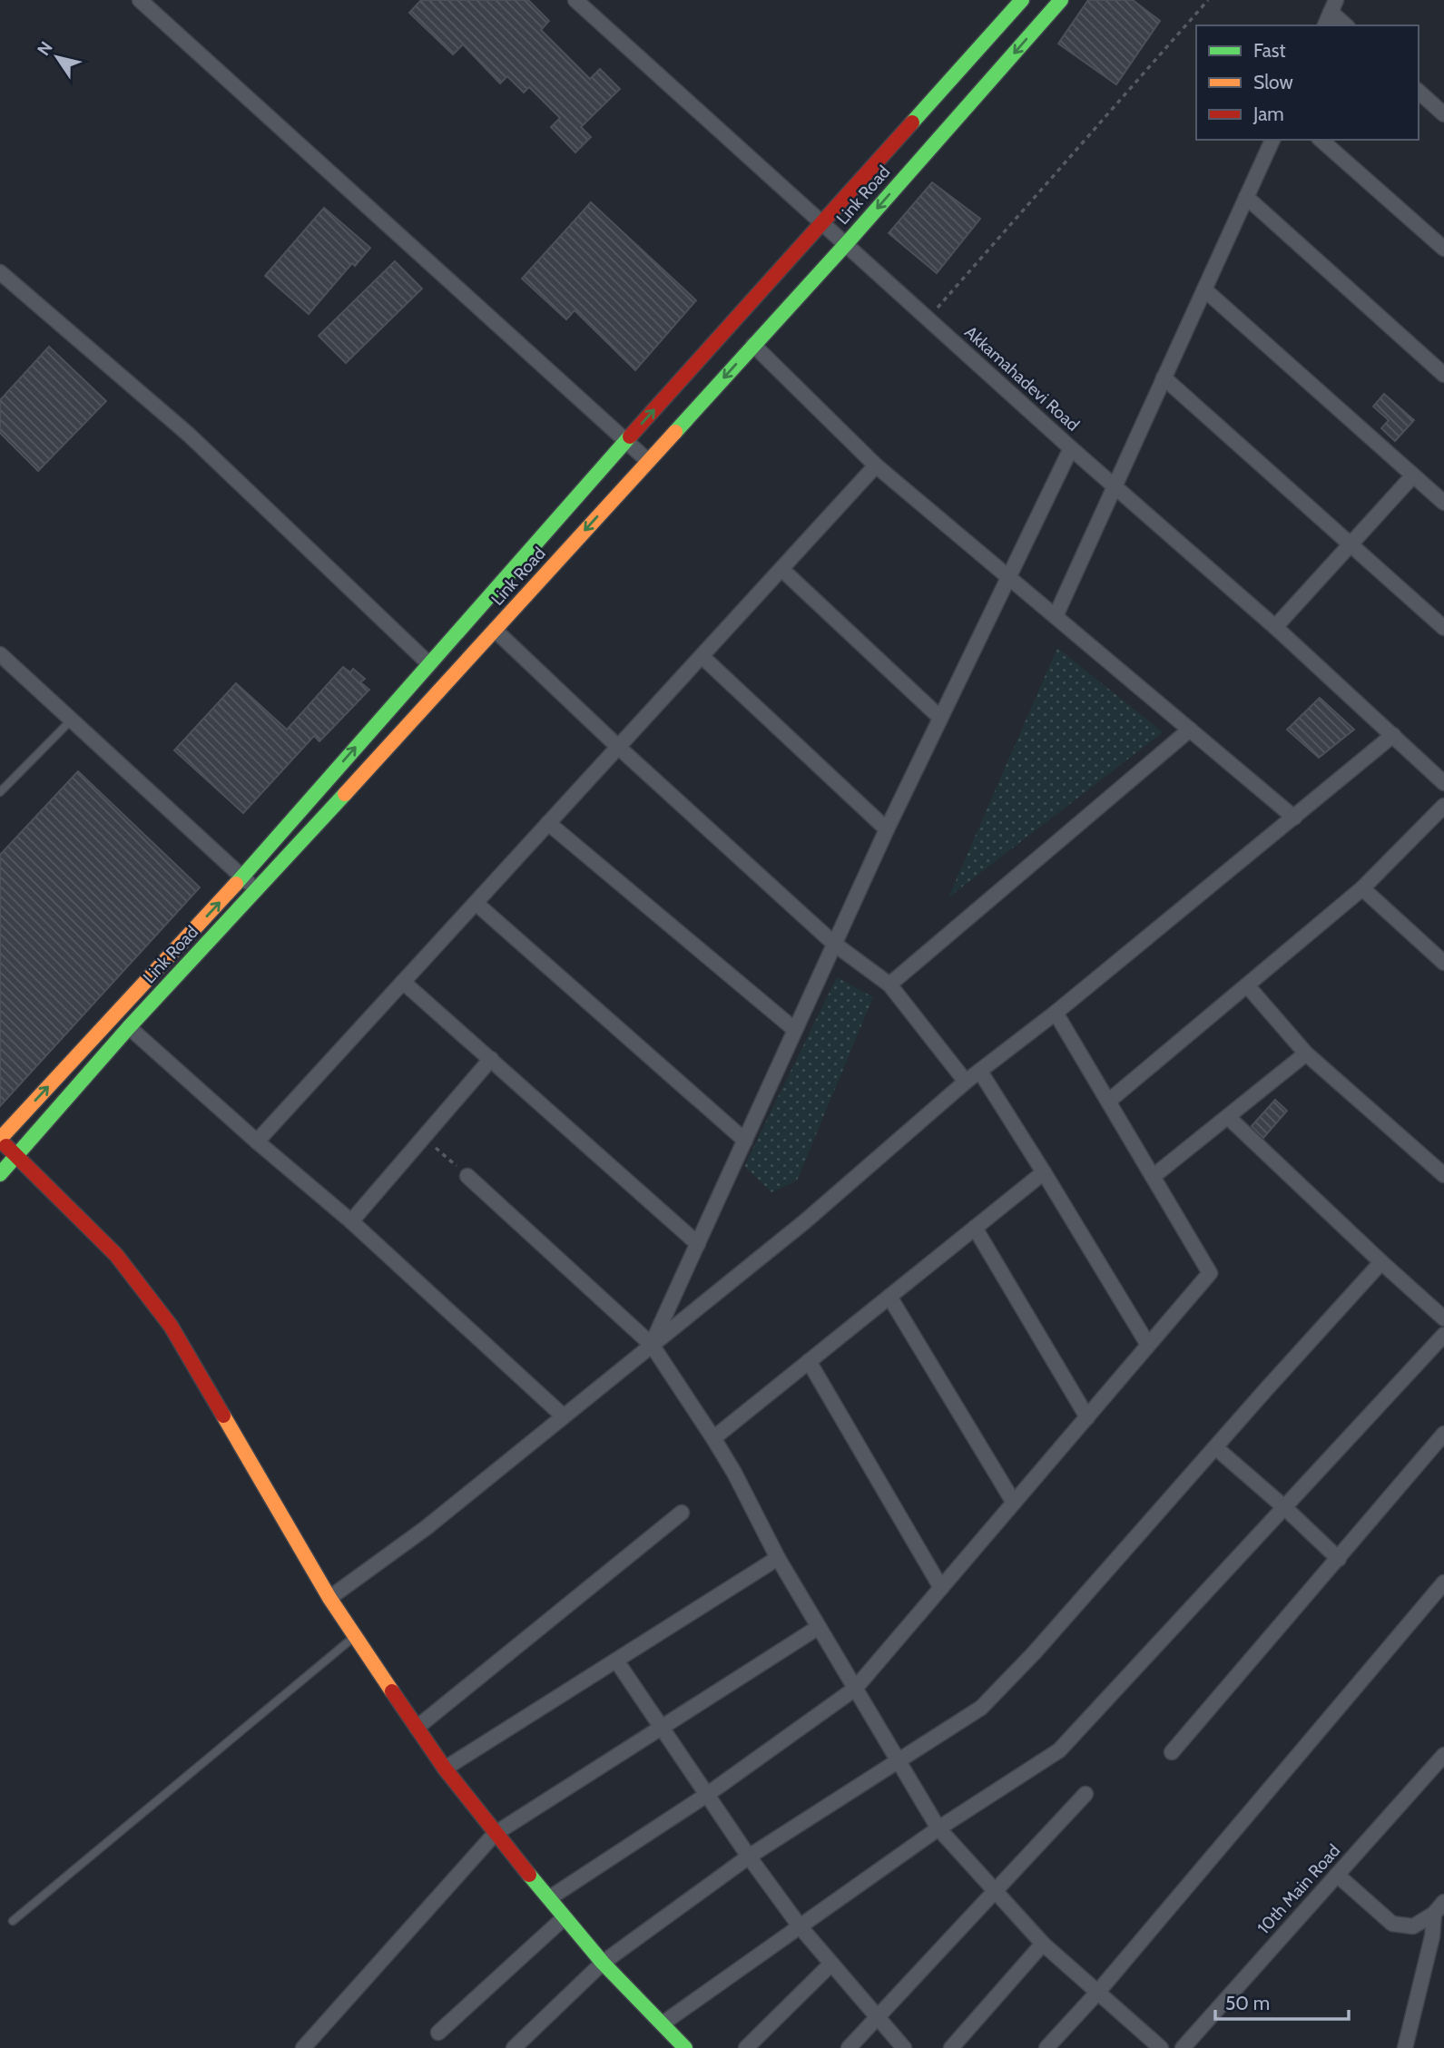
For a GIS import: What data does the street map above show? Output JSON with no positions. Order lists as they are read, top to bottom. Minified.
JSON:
{"streets":{"main road":["Link Road"],"street":["Akkamahadevi Road","10th Main Road"]},"crossings":[["Link Road","Akkamahadevi Road"]],"legend":["Fast","Slow","Jam"],"scale_bar":"50 m","north":"top left"}
